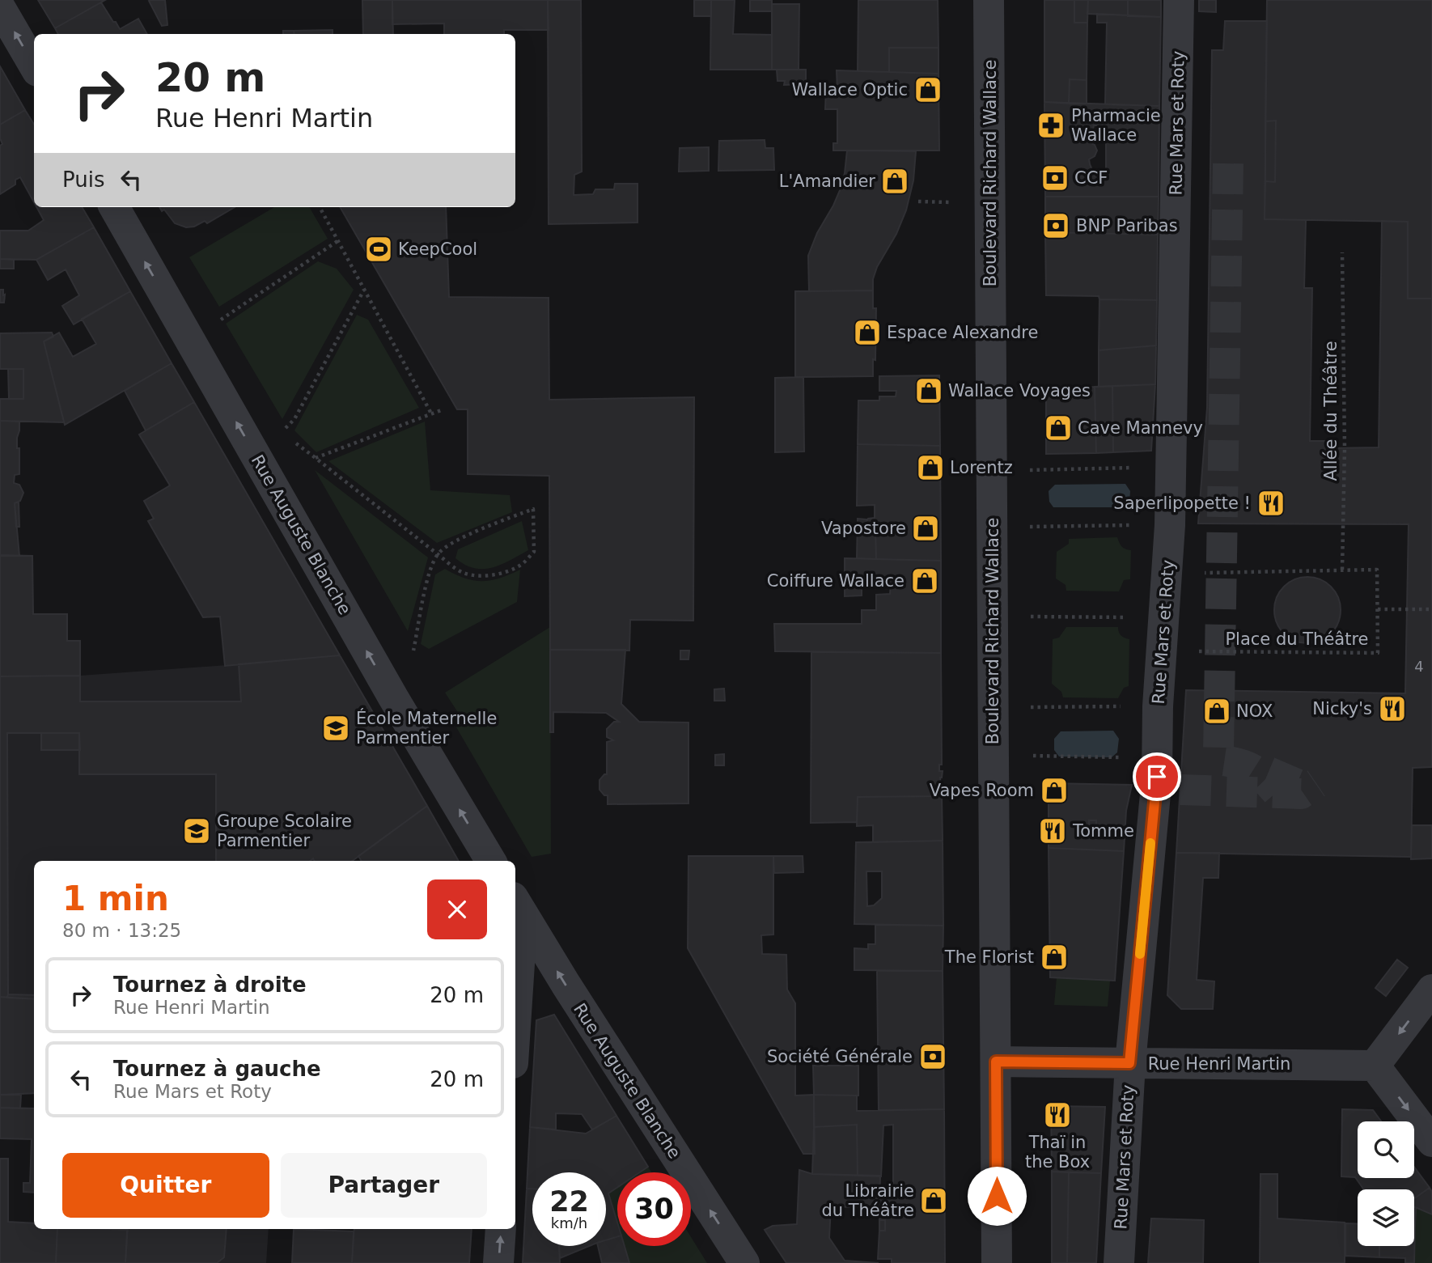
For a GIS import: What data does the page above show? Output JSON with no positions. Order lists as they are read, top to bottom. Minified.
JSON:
{"streets":{"street":["Rue Mars et Roty","Boulevard Richard Wallace","Rue Auguste Blanche","Rue Henri Martin"],"path":["Allée du Théâtre","Place du Théâtre"]},"crossings":[["Rue Mars et Roty","Place du Théâtre"],["Rue Mars et Roty","Rue Henri Martin"],["Boulevard Richard Wallace","Rue Henri Martin"],["Allée du Théâtre","Place du Théâtre"]],"one_way":["Rue Auguste Blanche"],"places":{"shop":["Wallace Optic","L'Amandier","Espace Alexandre","Wallace Voyages","Cave Mannevy","Lorentz","Vapostore","Coiffure Wallace","NOX","Vapes Room","The Florist","Librairie du Théâtre"],"pharmacy":["Pharmacie Wallace"],"bank":["CCF","BNP Paribas","Société Générale"],"sports":["KeepCool"],"restaurant":["Saperlipopette !","Nicky's","Tomme","Thaï in the Box"],"school or university":["École Maternelle Parmentier","Groupe Scolaire Parmentier"]},"house_numbers":["4"],"page":{"turn":["20 m","Rue Henri Martin"],"then":"Puis","heading":["1 min","80 m · 13:25"],"list":[{"name":"Tournez à droite","note":"Rue Henri Martin","value":"20 m"},{"name":"Tournez à gauche","note":"Rue Mars et Roty","value":"20 m"}],"buttons":["Quitter","Partager"],"speed":"22 km/h","limit":"30"}}
